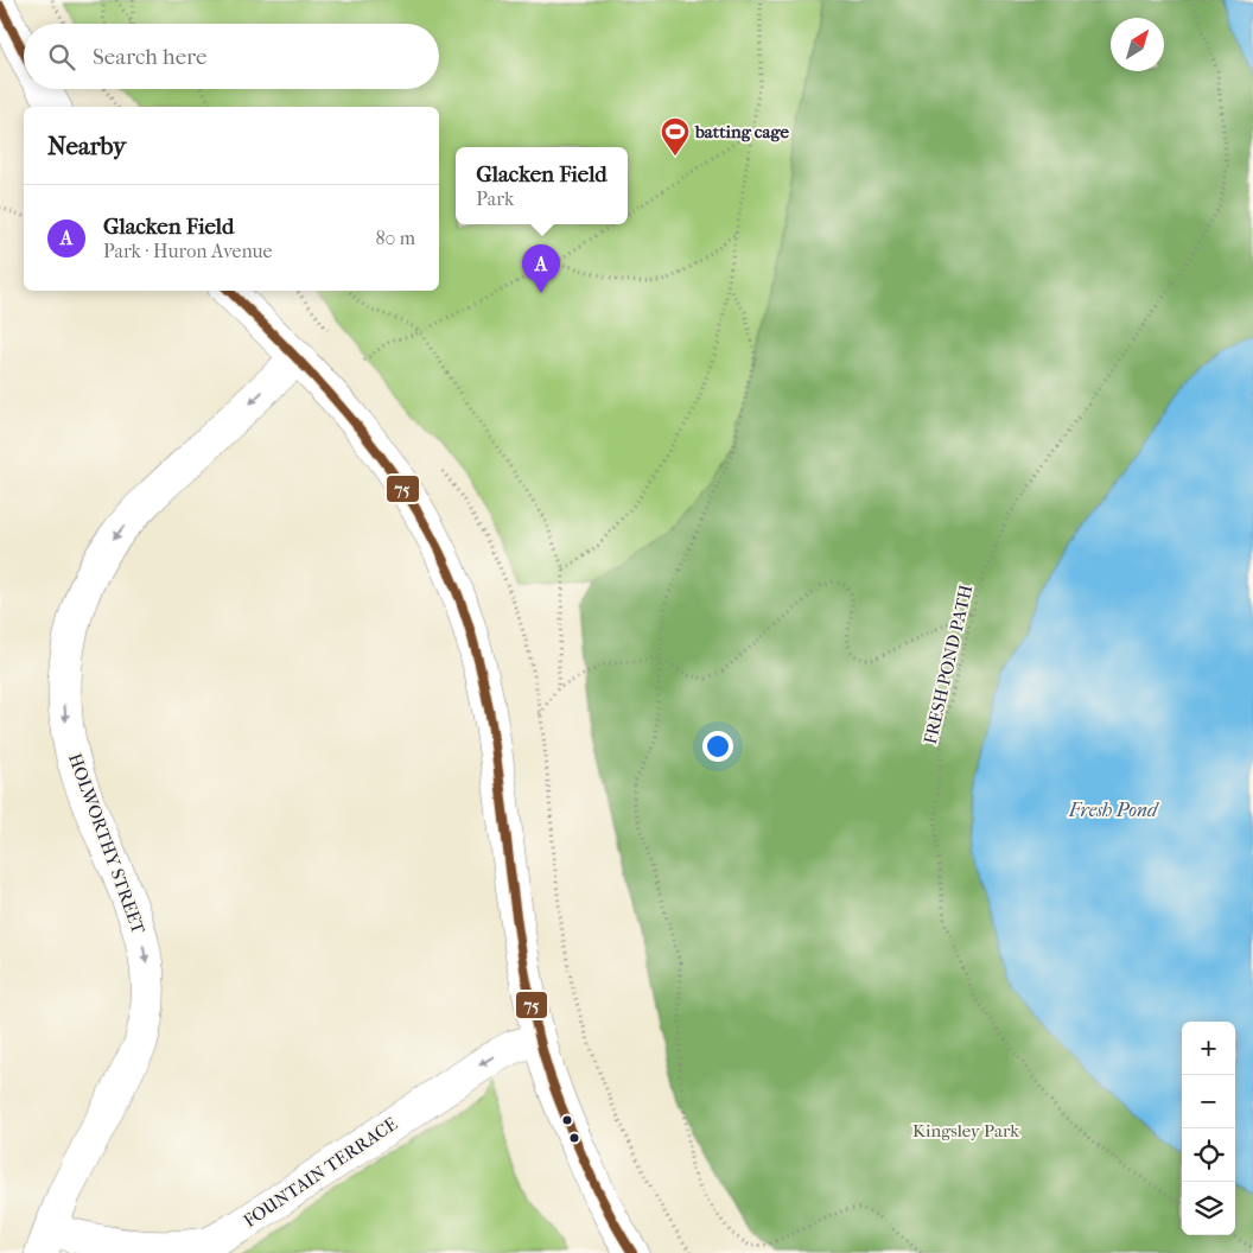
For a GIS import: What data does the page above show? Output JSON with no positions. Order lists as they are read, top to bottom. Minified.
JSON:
{"streets":{"street":["HOLWORTHY STREET","FOUNTAIN TERRACE"],"path":["FRESH POND PATH"]},"crossings":[["HOLWORTHY STREET","FOUNTAIN TERRACE"]],"one_way":["HOLWORTHY STREET","FOUNTAIN TERRACE"],"water":["Fresh Pond"],"parks":["Kingsley Park"],"places":{"sports":["batting cage"]},"lines":["transit line 75"],"north":"top right","page":{"search":"Search here","heading":"Nearby","popup":["Glacken Field","Park"],"list":[{"mark":"A","name":"Glacken Field","note":"Park · Huron Avenue","value":"80 m"}],"pins":"A","map_buttons":["+","−"]}}
